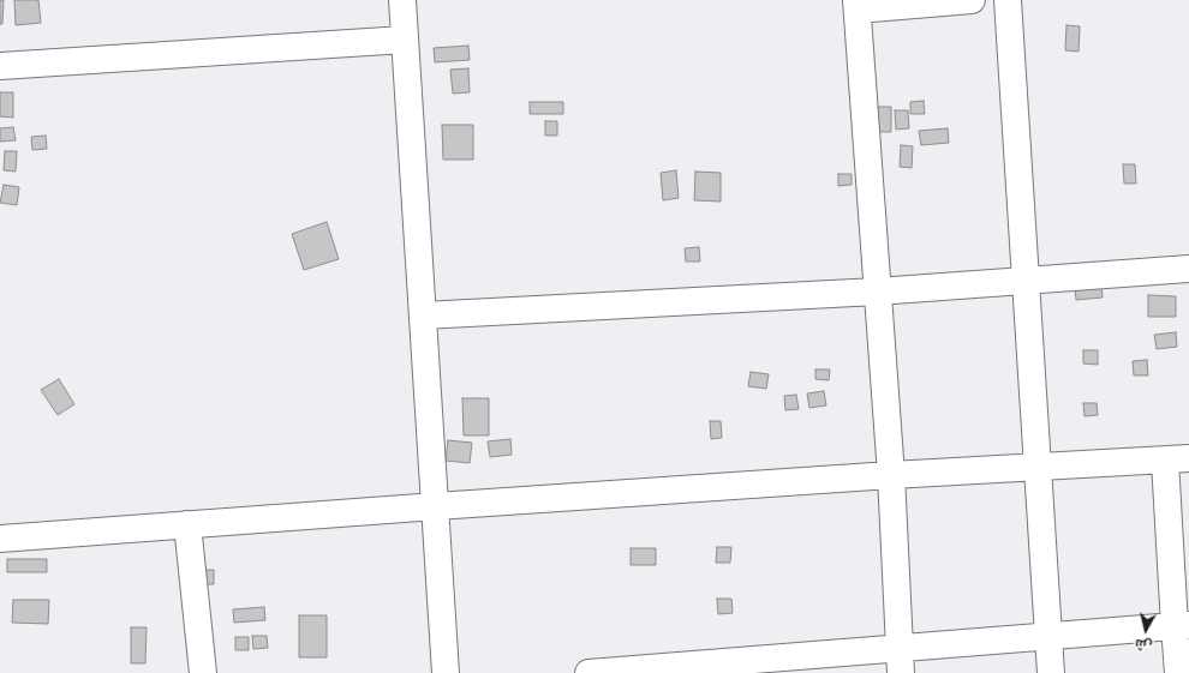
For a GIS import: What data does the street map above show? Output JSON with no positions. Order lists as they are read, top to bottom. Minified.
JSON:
{"north":"bottom"}
